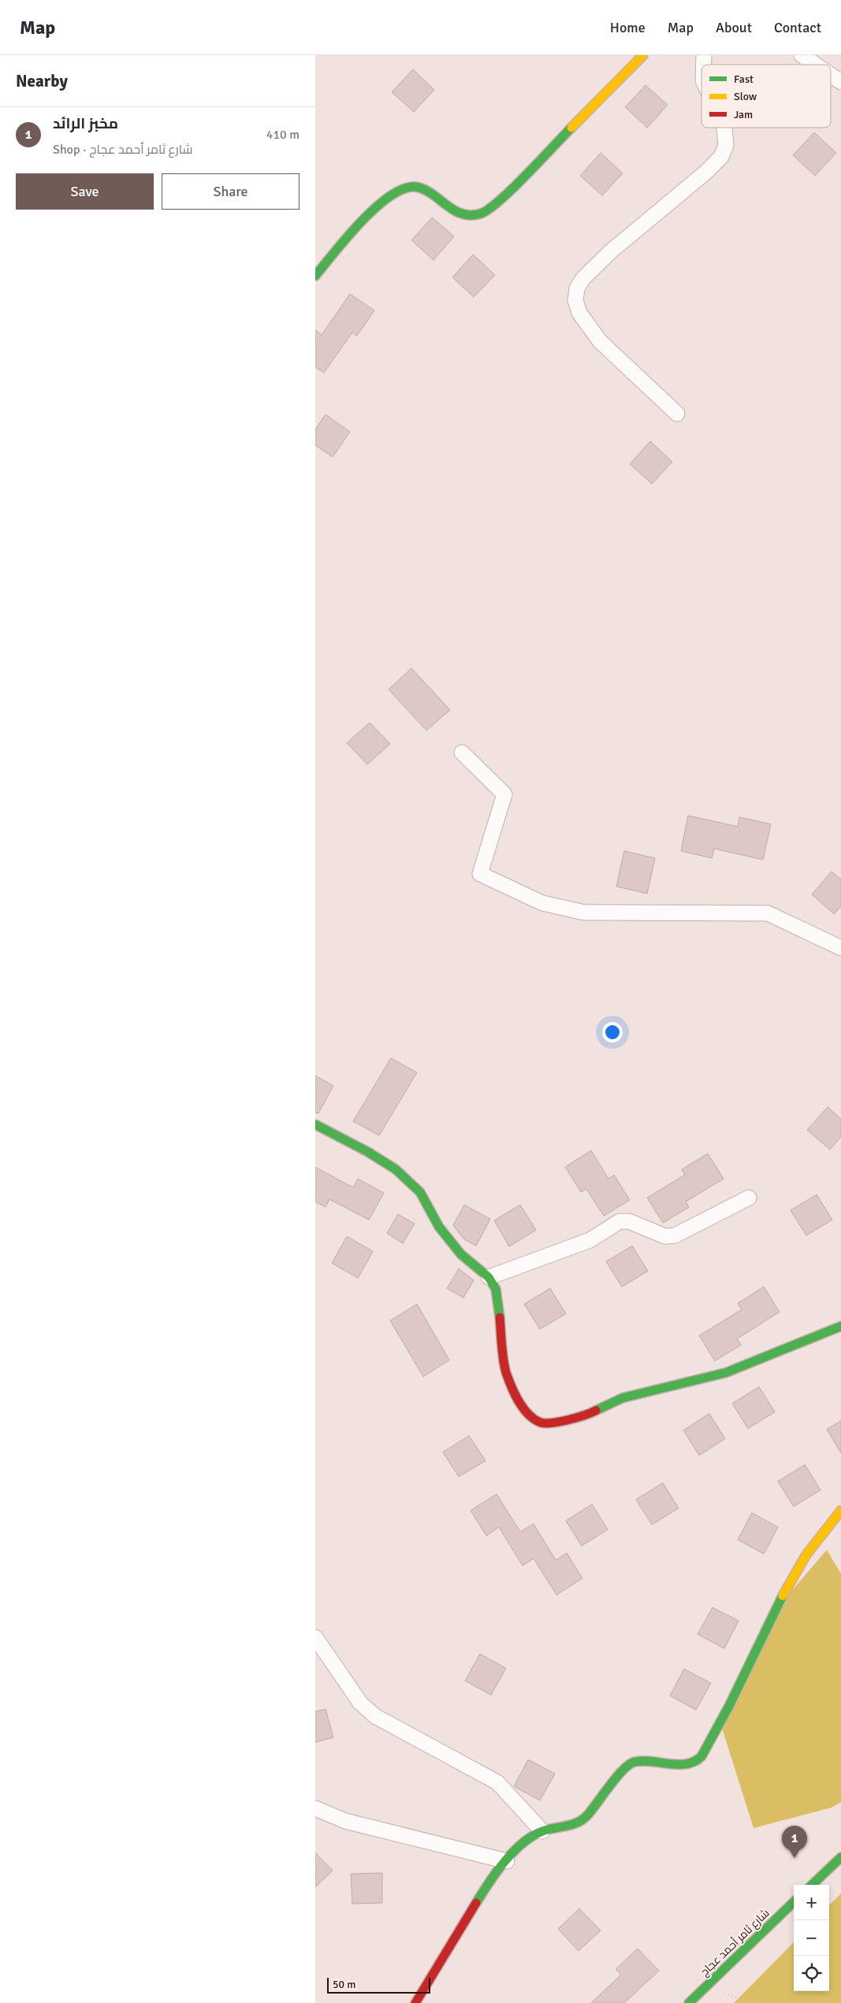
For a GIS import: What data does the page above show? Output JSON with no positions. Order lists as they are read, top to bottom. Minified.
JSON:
{"streets":{"street":["شارع ثامر أحمد عجاج"]},"legend":["Fast","Slow","Jam"],"scale_bar":"50 m","page":{"header":"Map","nav":["Home","Map","About","Contact"],"heading":"Nearby","list":[{"mark":"1","name":"مخبز الرائد","note":"Shop · شارع ثامر أحمد عجاج","value":"410 m"}],"buttons":["Save","Share"],"pins":"1","map_buttons":["+","−"],"scale":"50 m"}}
